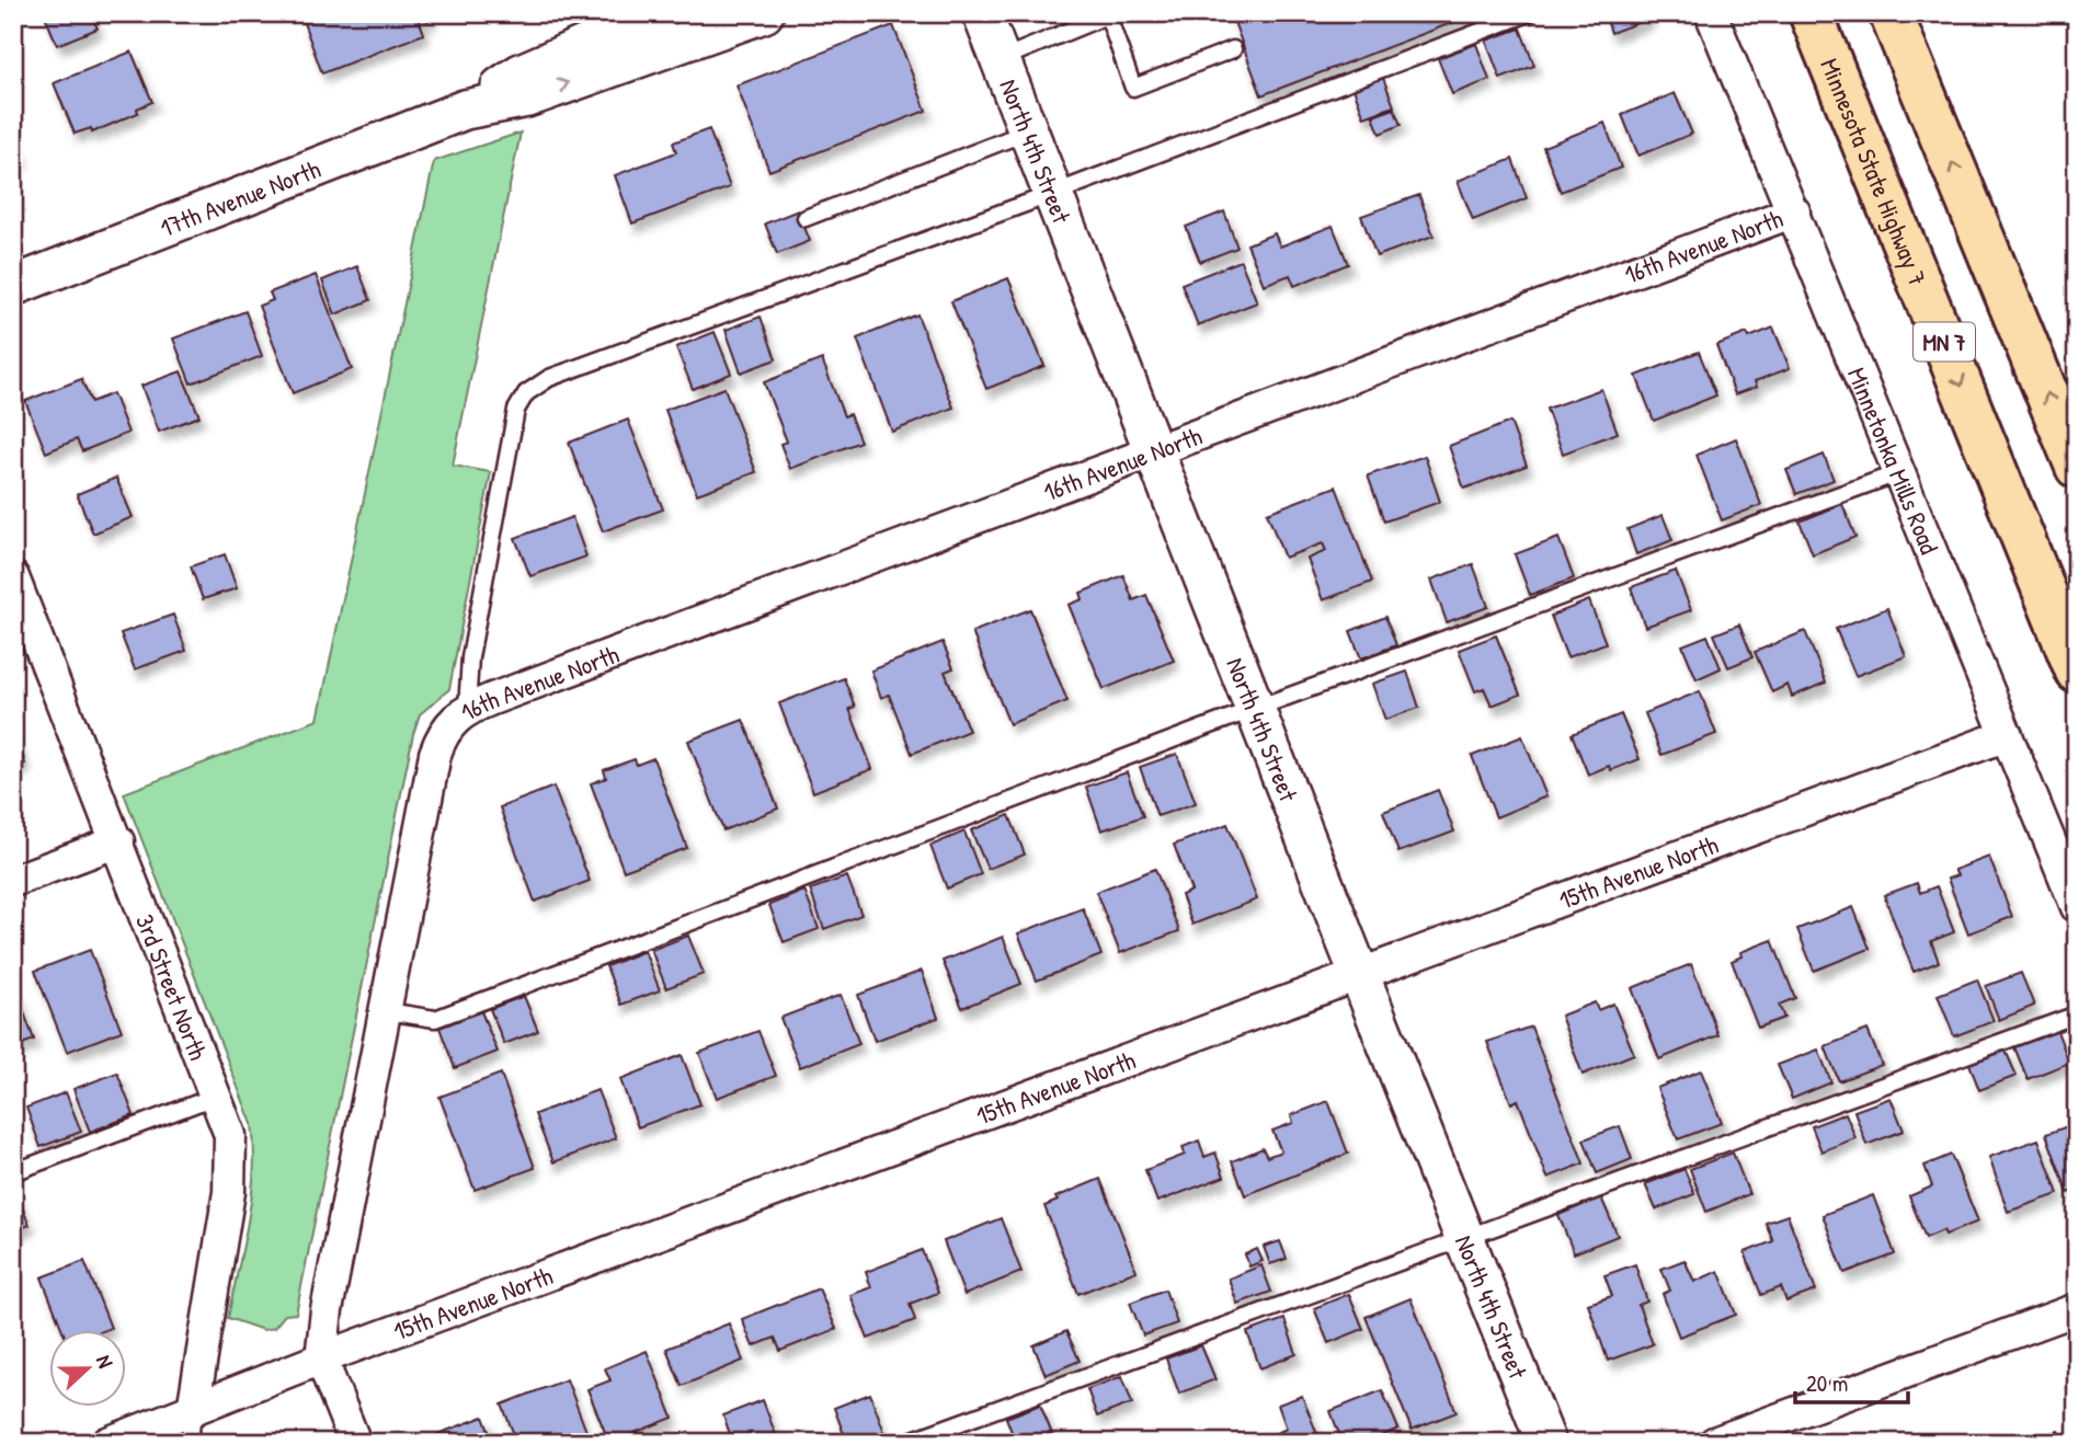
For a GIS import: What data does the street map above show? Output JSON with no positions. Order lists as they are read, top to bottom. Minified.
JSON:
{"streets":{"highway":["Minnesota State Highway 7","MN 7"],"street":["North 4th Street","17th Avenue North","16th Avenue North","Minnetonka Mills Road","15th Avenue North","3rd Street North"]},"crossings":[["North 4th Street","16th Avenue North"],["North 4th Street","15th Avenue North"],["16th Avenue North","Minnetonka Mills Road"],["Minnetonka Mills Road","15th Avenue North"],["15th Avenue North","3rd Street North"]],"scale_bar":"20 m","north":"right"}
